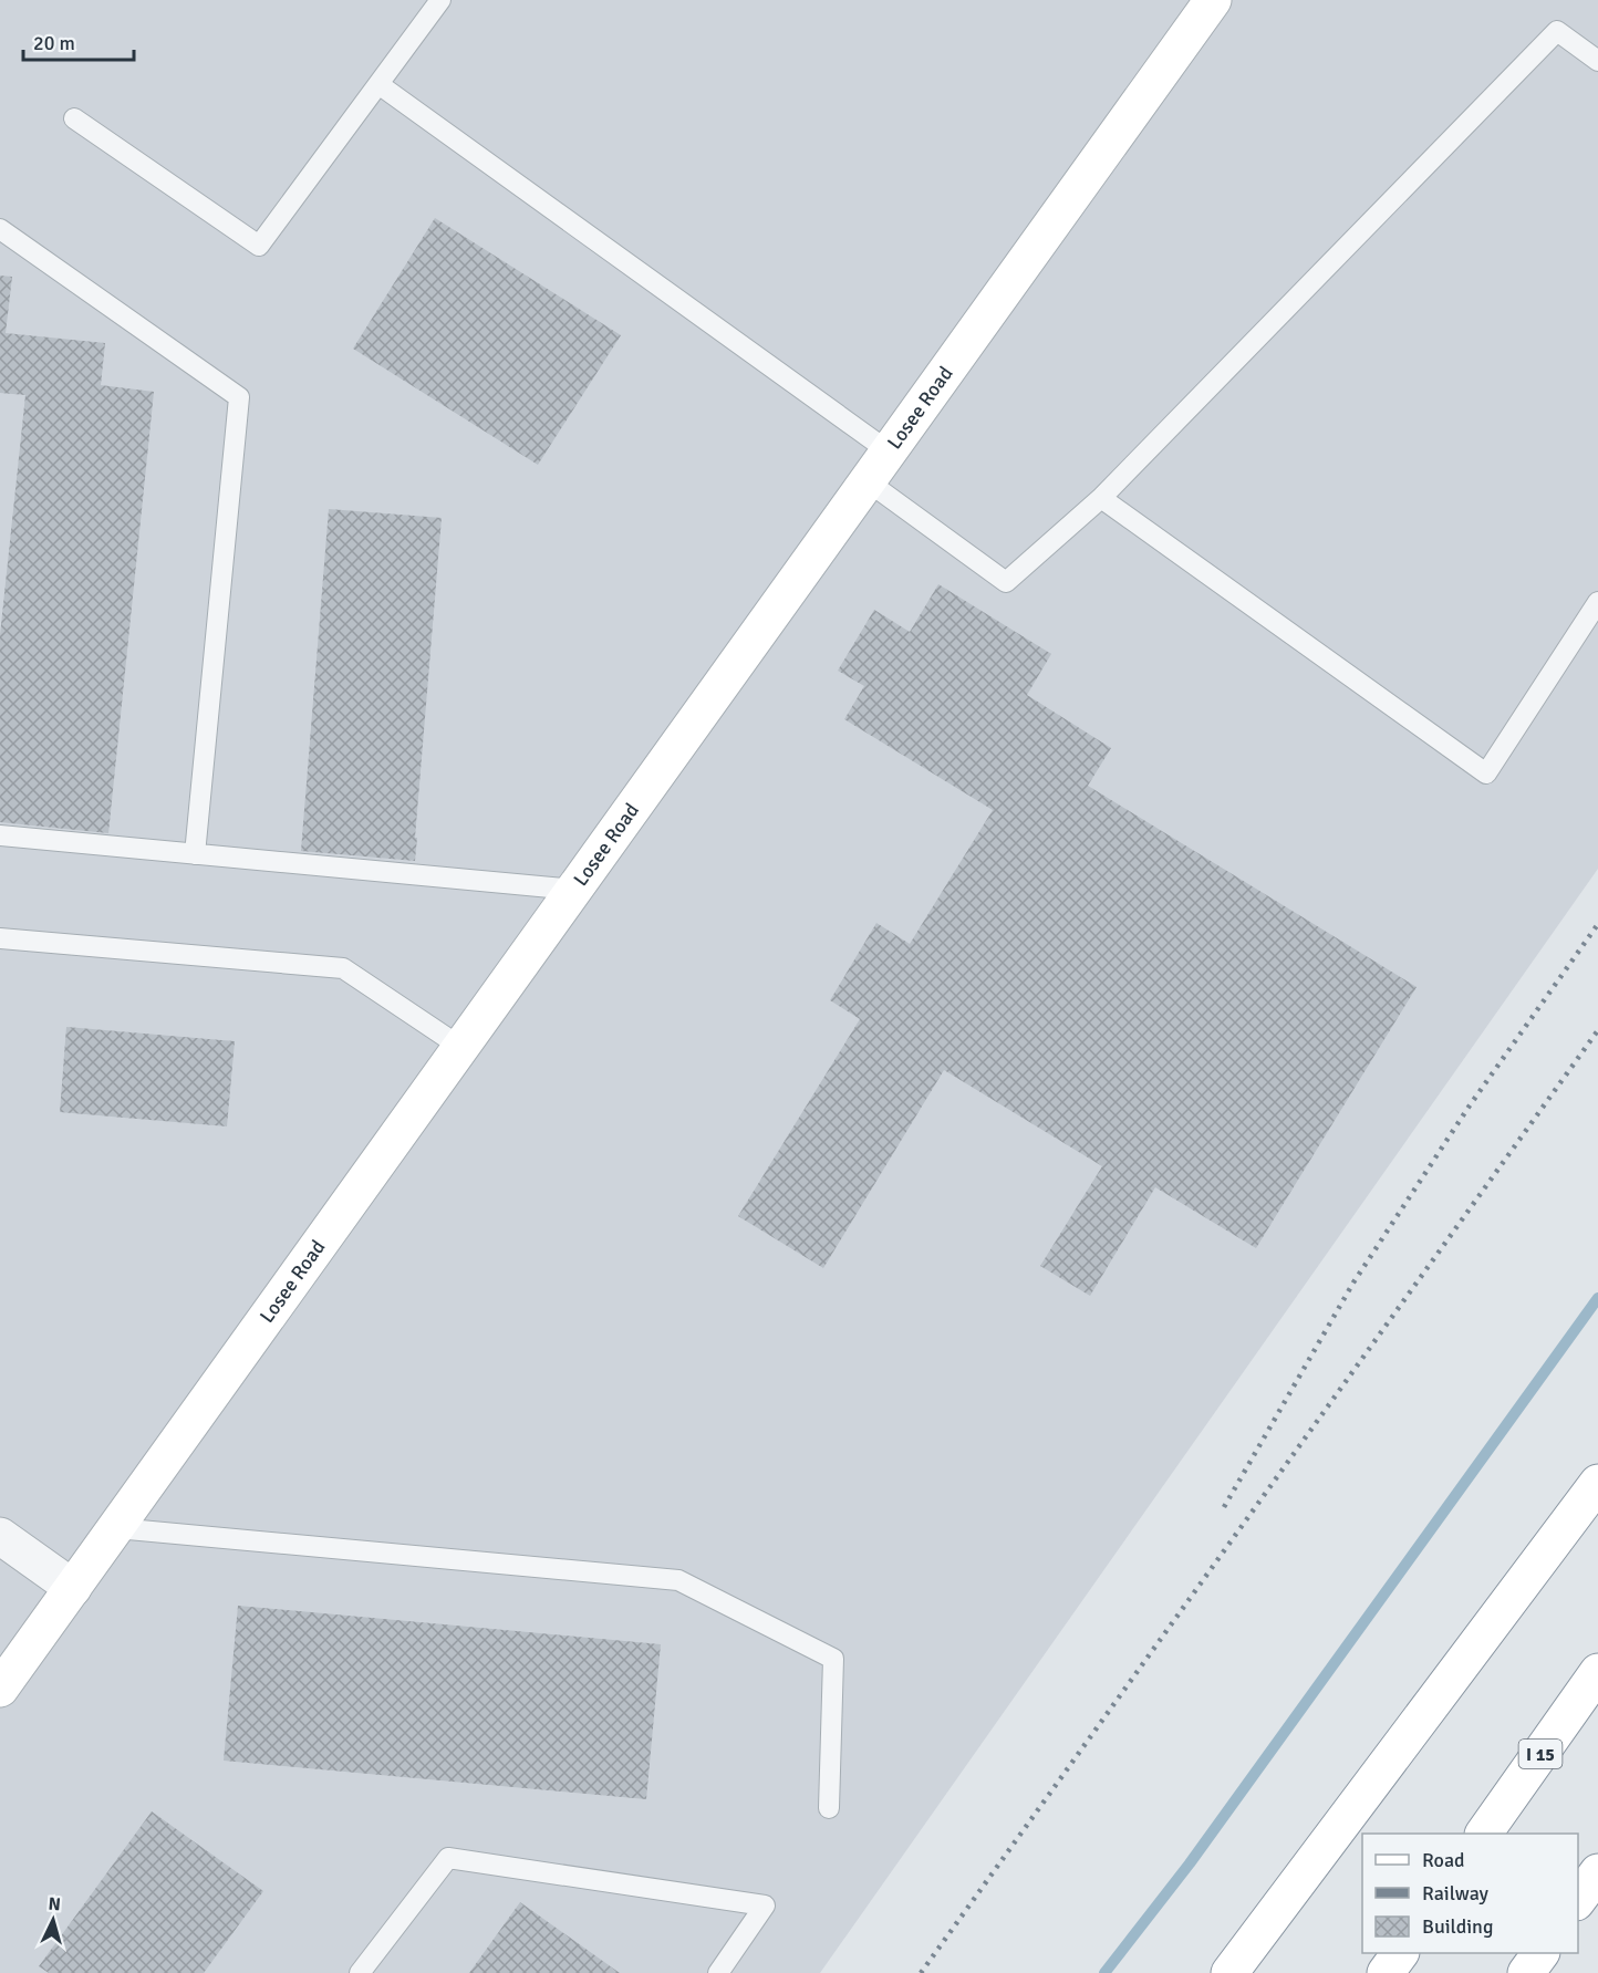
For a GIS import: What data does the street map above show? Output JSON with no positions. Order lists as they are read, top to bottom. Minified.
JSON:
{"streets":{"main road":["Losee Road","I 15"]},"legend":["Road","Railway","Building"],"scale_bar":"20 m","north":"top"}
